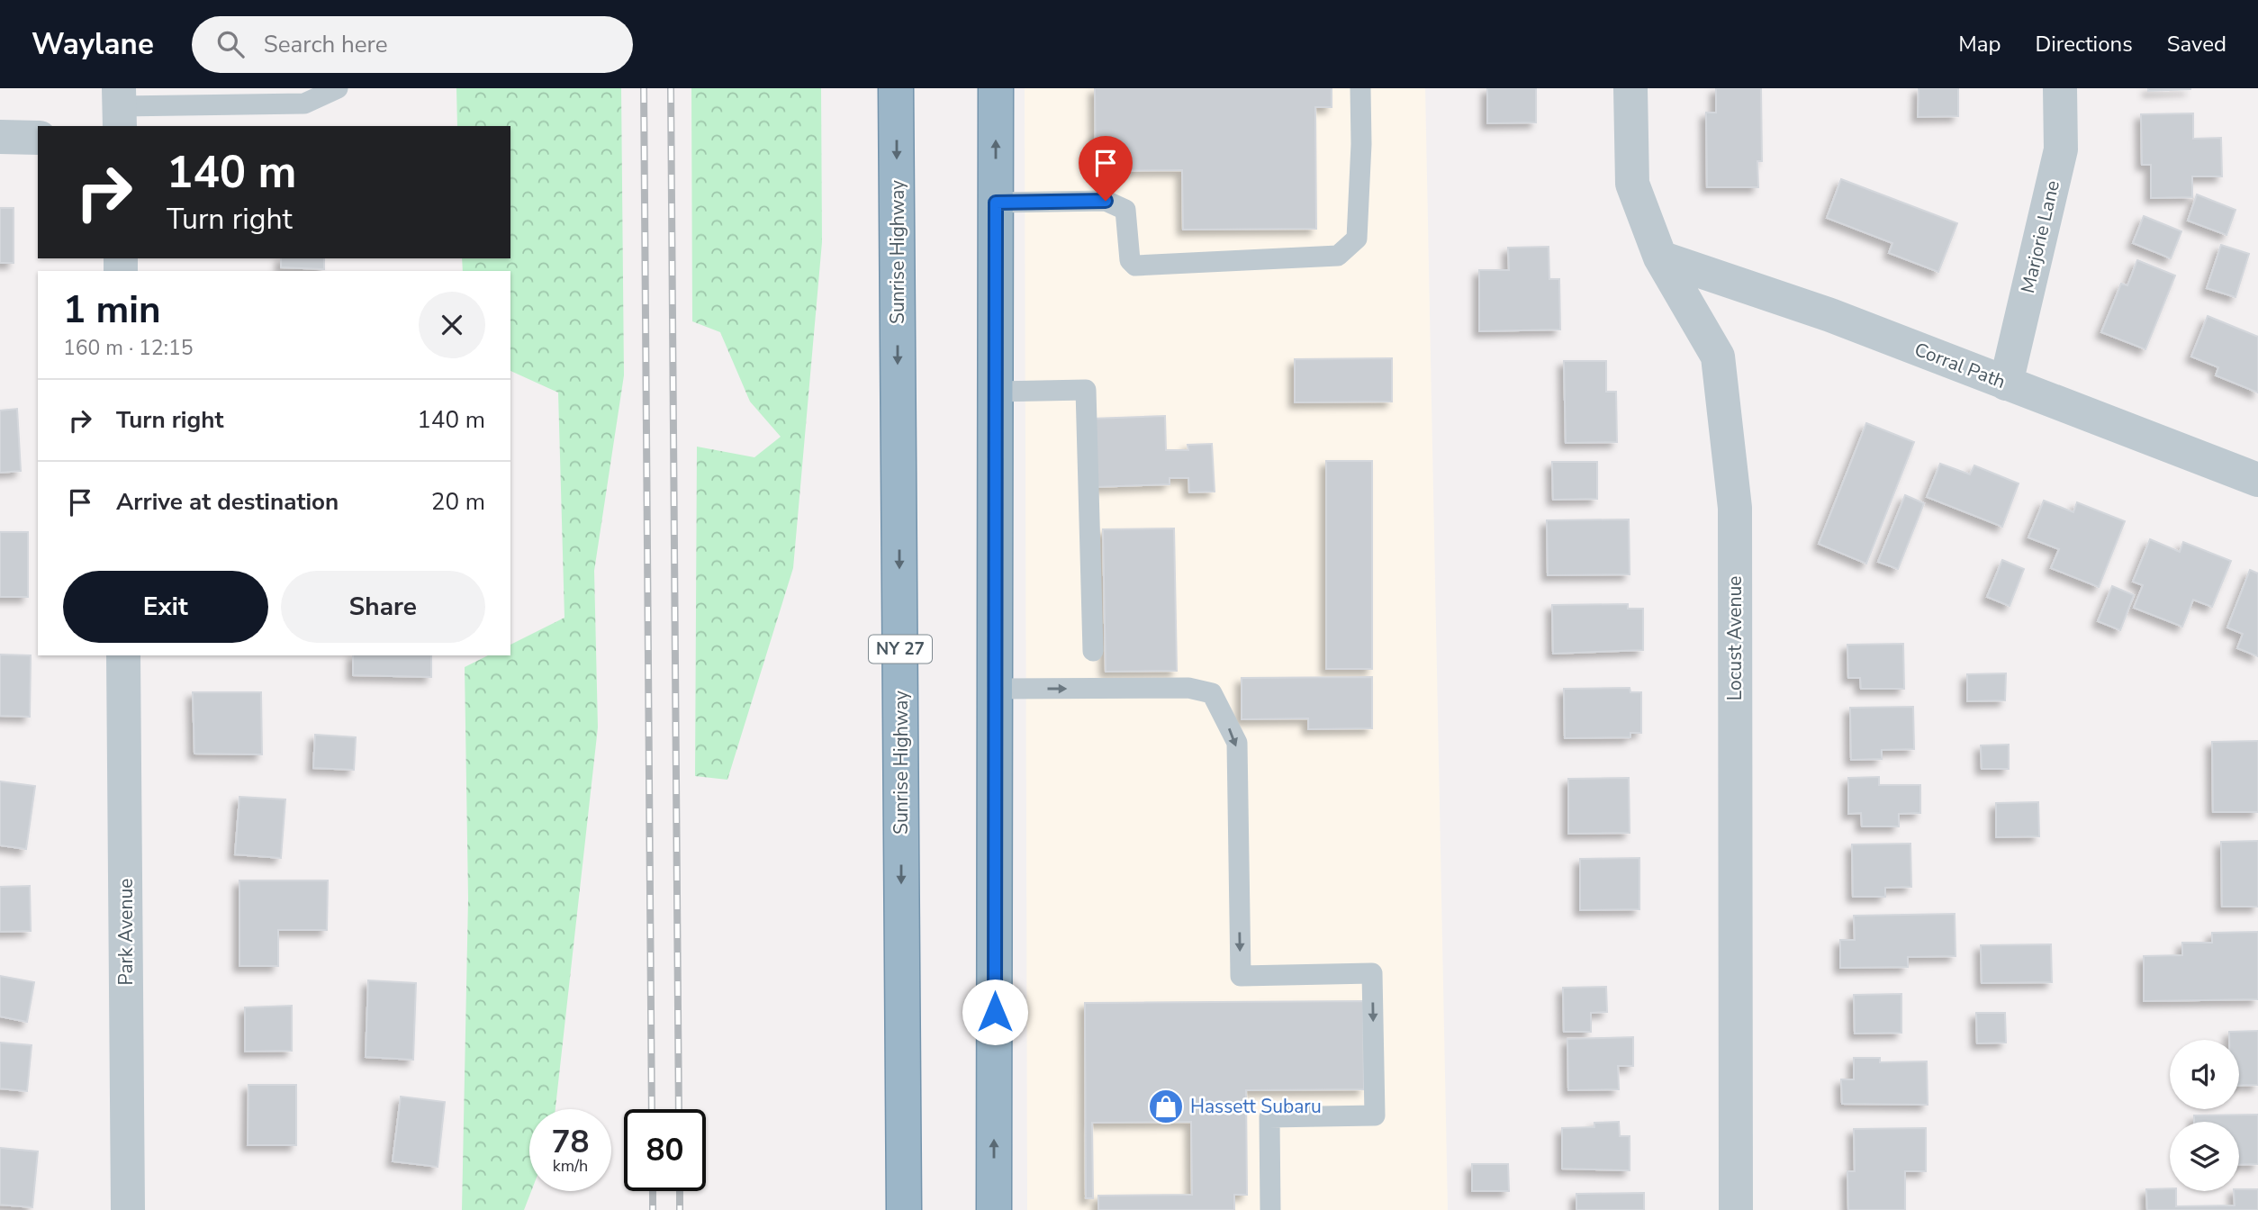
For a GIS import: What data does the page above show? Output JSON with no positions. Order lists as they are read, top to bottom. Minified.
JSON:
{"streets":{"highway":["Sunrise Highway","NY 27"],"street":["Marjorie Lane","Corral Path","Locust Avenue","Park Avenue"]},"crossings":[["Marjorie Lane","Corral Path"],["Corral Path","Locust Avenue"]],"places":{"shop":["Hassett Subaru"]},"page":{"header":"Waylane","search":"Search here","nav":["Map","Directions","Saved"],"turn":["140 m","Turn right"],"heading":["1 min","160 m · 12:15"],"list":[{"name":"Turn right","value":"140 m"},{"name":"Arrive at destination","value":"20 m"}],"buttons":["Exit","Share"],"speed":"78 km/h","limit":"80"}}
